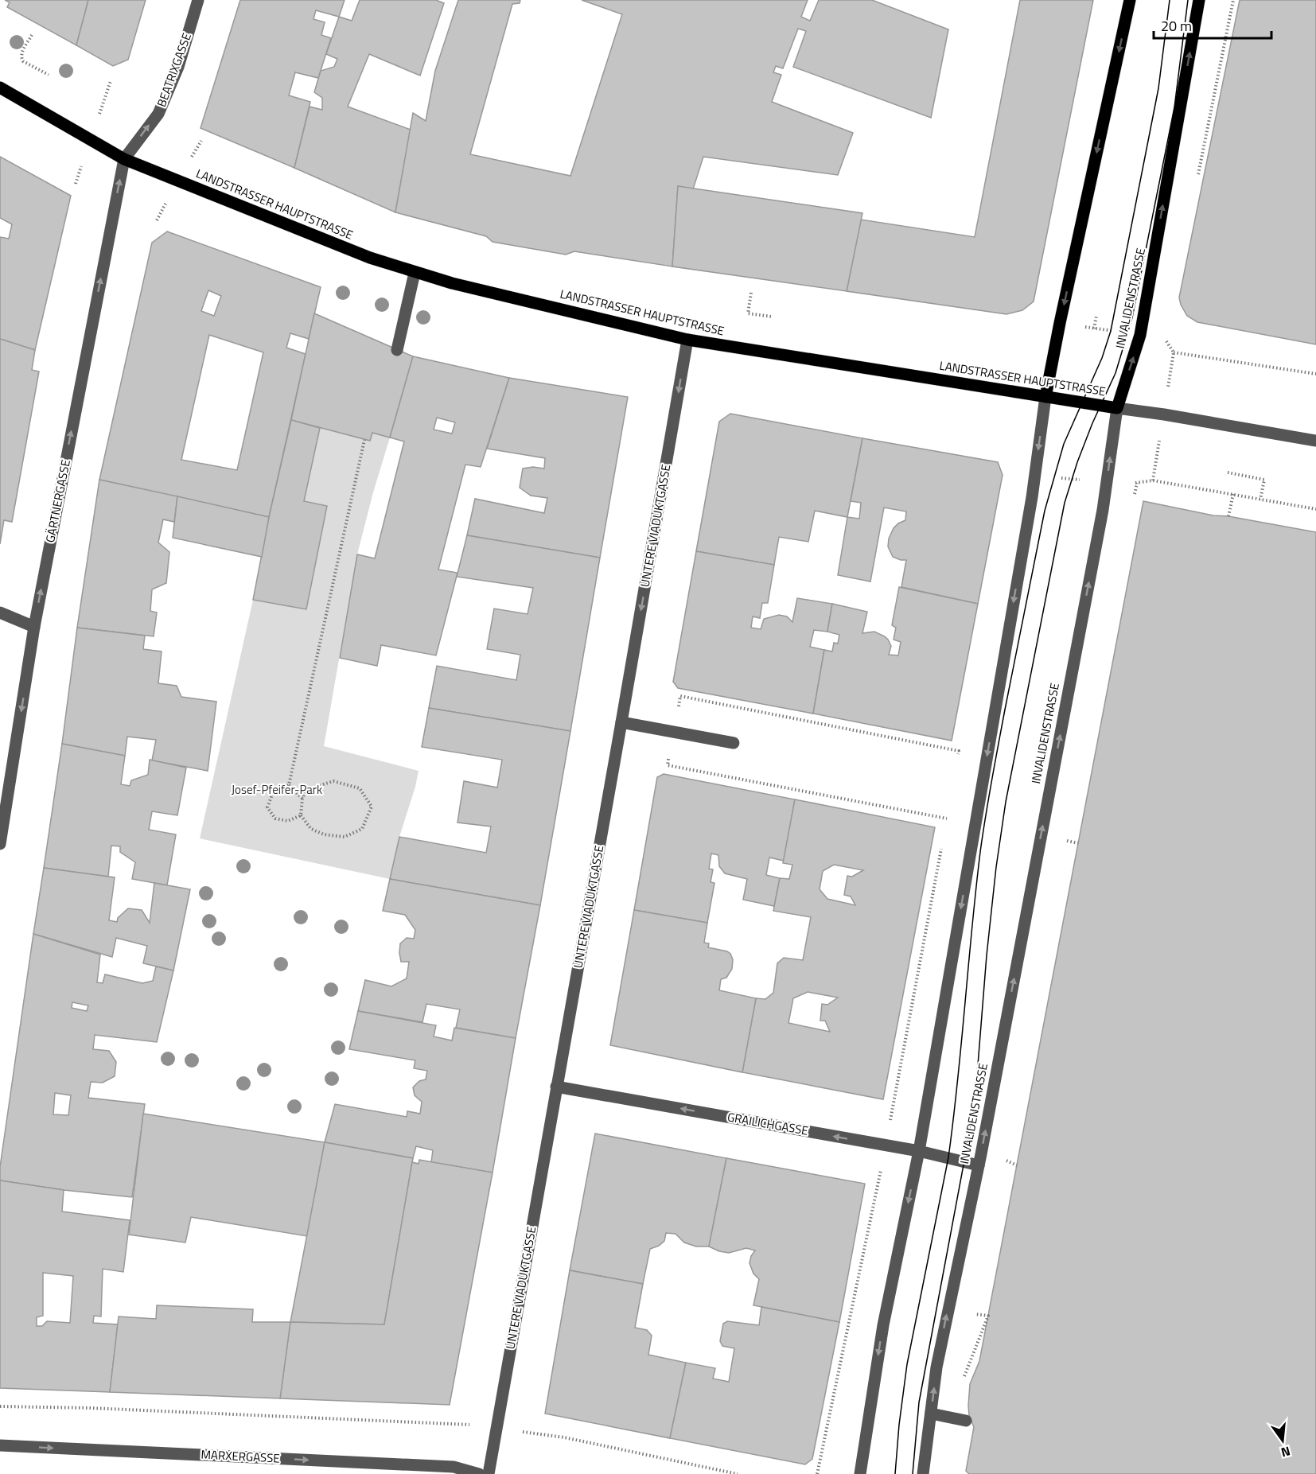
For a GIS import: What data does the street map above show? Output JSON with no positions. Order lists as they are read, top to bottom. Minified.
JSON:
{"streets":{"main road":["LANDSTRASSER HAUPTSTRASSE","INVALIDENSTRASSE"],"street":["BEATRIXGASSE","GÄRTNERGASSE","UNTERE VIADUKTGASSE","GRAILICHGASSE","MARXERGASSE"]},"crossings":[["BEATRIXGASSE","LANDSTRASSER HAUPTSTRASSE"],["BEATRIXGASSE","GÄRTNERGASSE"],["LANDSTRASSER HAUPTSTRASSE","INVALIDENSTRASSE"],["LANDSTRASSER HAUPTSTRASSE","GÄRTNERGASSE"],["LANDSTRASSER HAUPTSTRASSE","UNTERE VIADUKTGASSE"],["INVALIDENSTRASSE","GRAILICHGASSE"],["UNTERE VIADUKTGASSE","GRAILICHGASSE"]],"one_way":["BEATRIXGASSE","INVALIDENSTRASSE","GRAILICHGASSE","MARXERGASSE"],"parks":["Josef-Pfeifer-Park"],"scale_bar":"20 m","north":"bottom"}
